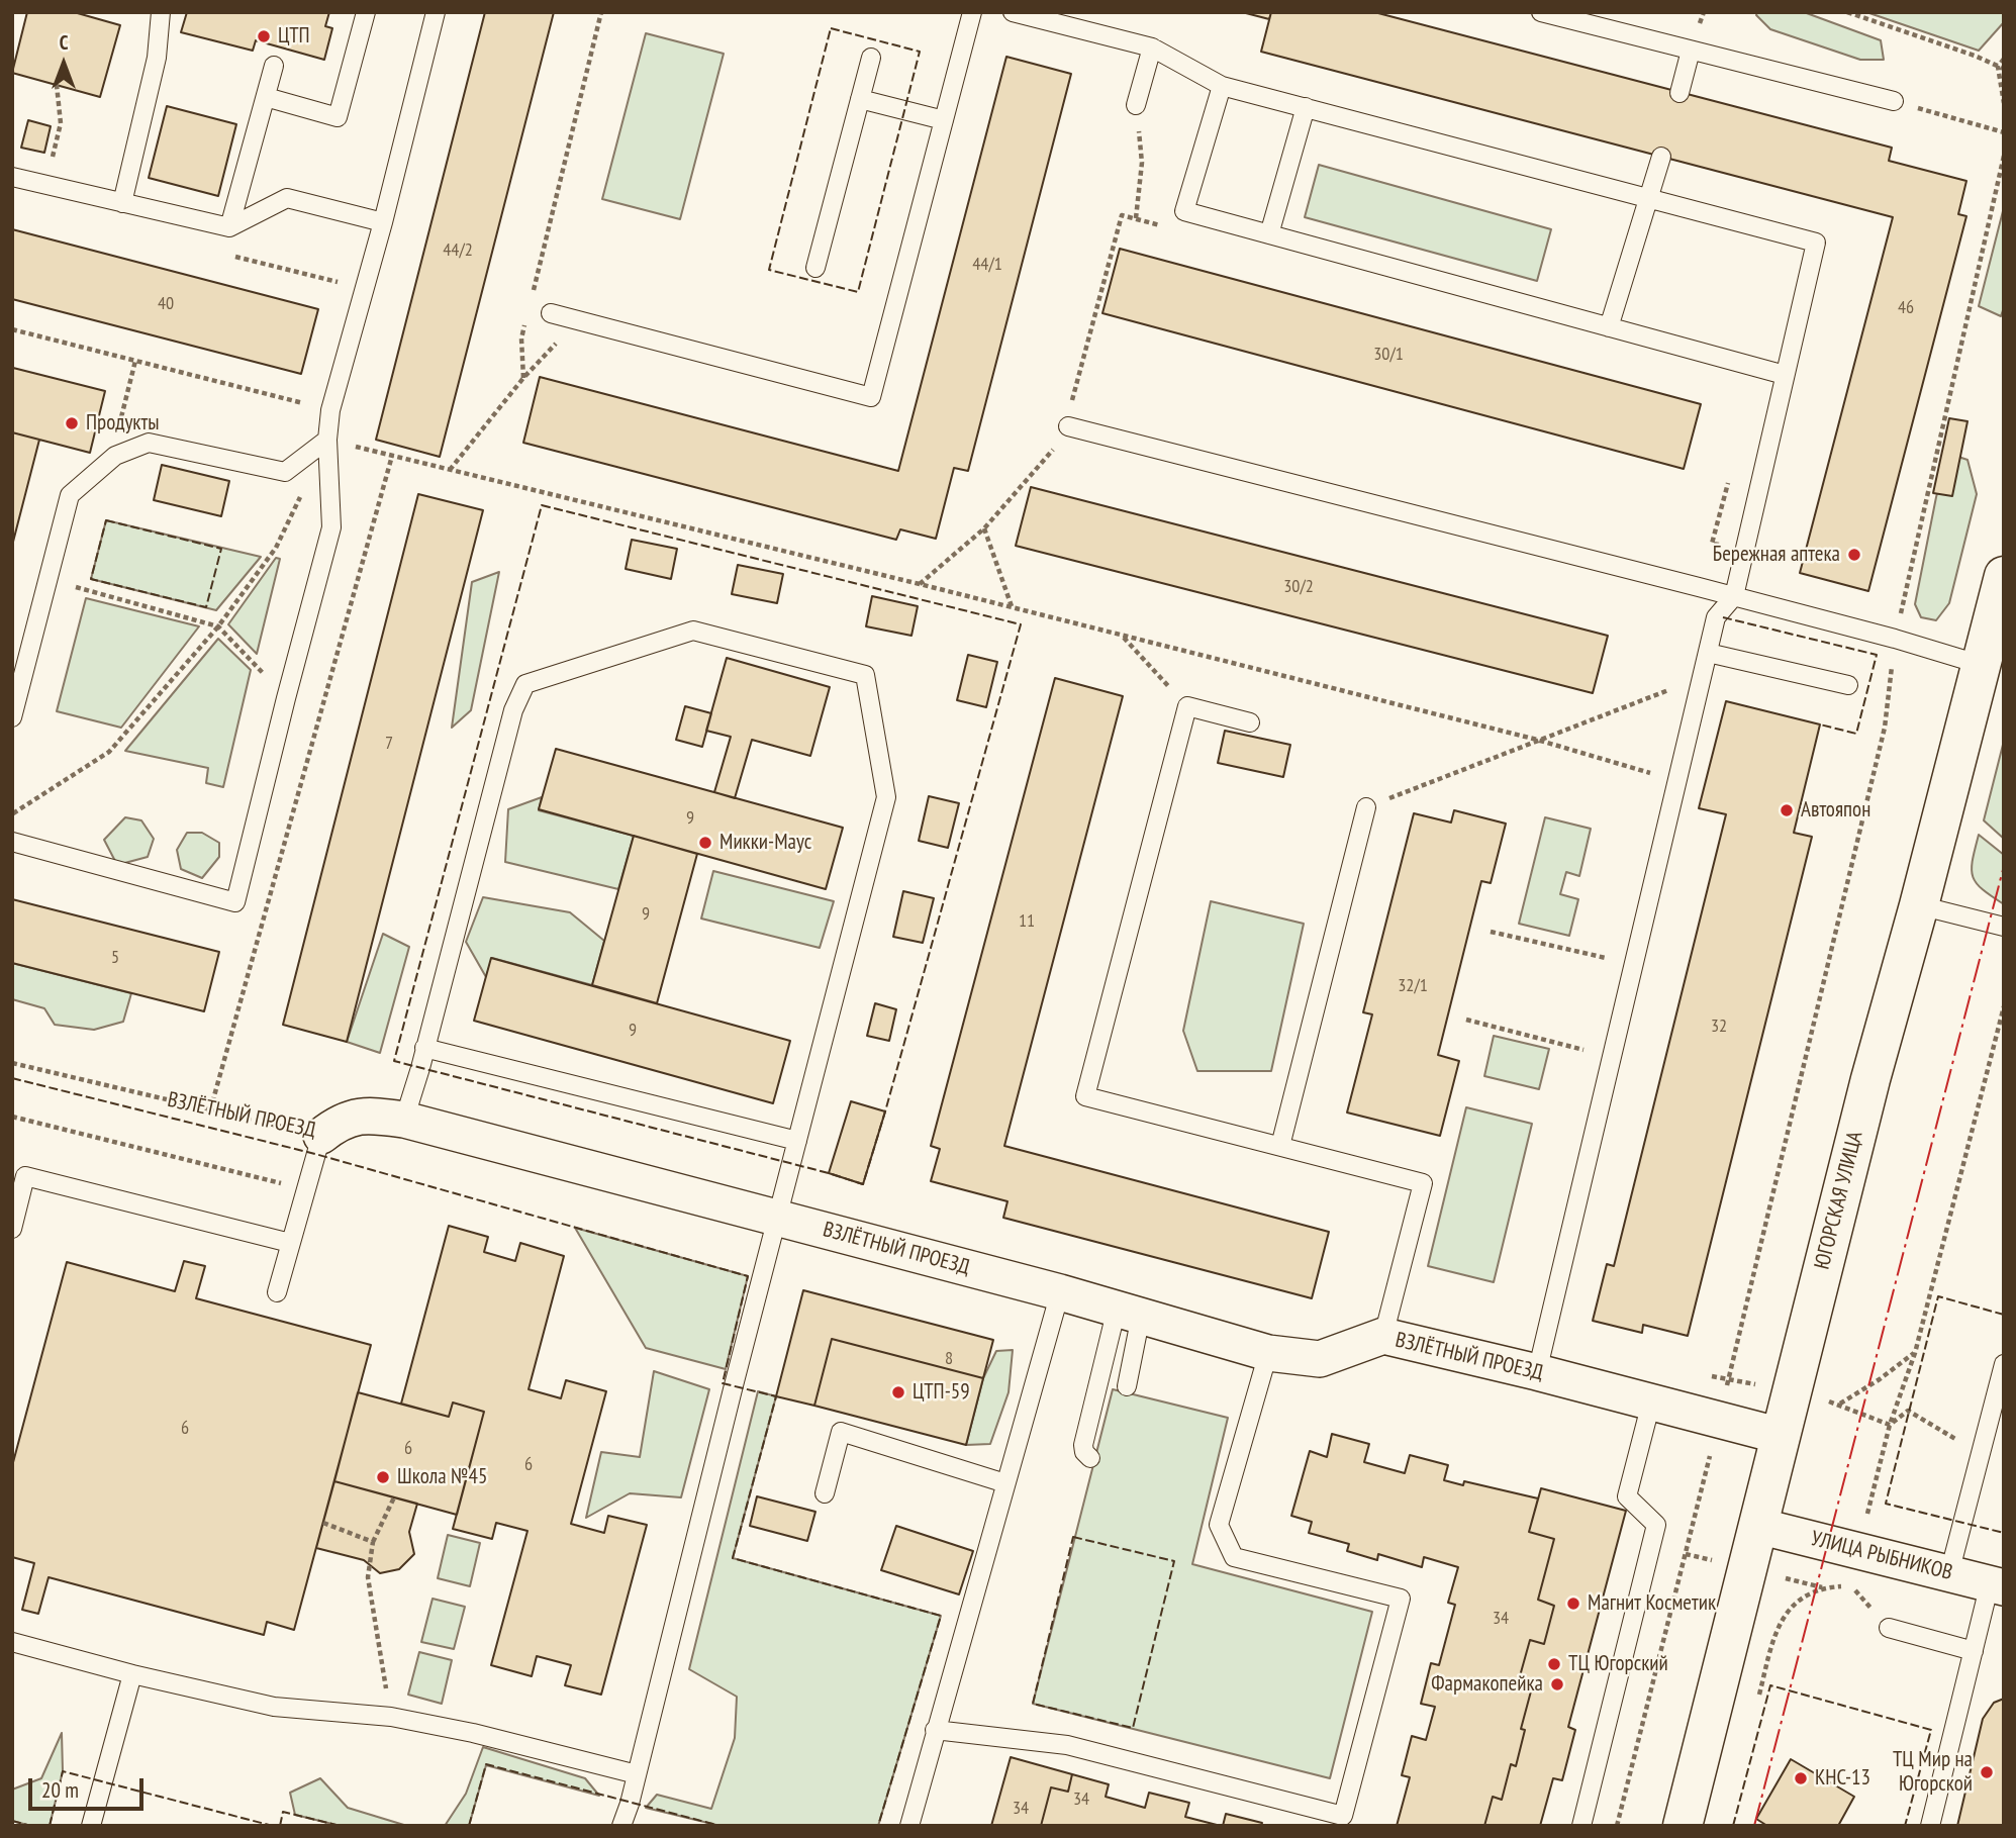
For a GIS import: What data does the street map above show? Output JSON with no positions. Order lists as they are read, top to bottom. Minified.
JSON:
{"streets":{"main road":["ЮГОРСКАЯ УЛИЦА"],"street":["ВЗЛЁТНЫЙ ПРОЕЗД","УЛИЦА РЫБНИКОВ"]},"crossings":[["ВЗЛЁТНЫЙ ПРОЕЗД","ЮГОРСКАЯ УЛИЦА"],["ЮГОРСКАЯ УЛИЦА","УЛИЦА РЫБНИКОВ"]],"places":["ЦТП","Продукты","Бережная аптека","Автояпон","Микки-Маус","ЦТП-59","Школа №45","Магнит Косметик","ТЦ Югорский","Фармакопейка","ТЦ Мир на Югорской","КНС-13"],"house_numbers":["44/2","44/1","40","46","30/1","30/2","7","9","9","11","5","32/1","32","9","8","6","6","6","34","34","34"],"scale_bar":"20 m","north":"top"}
